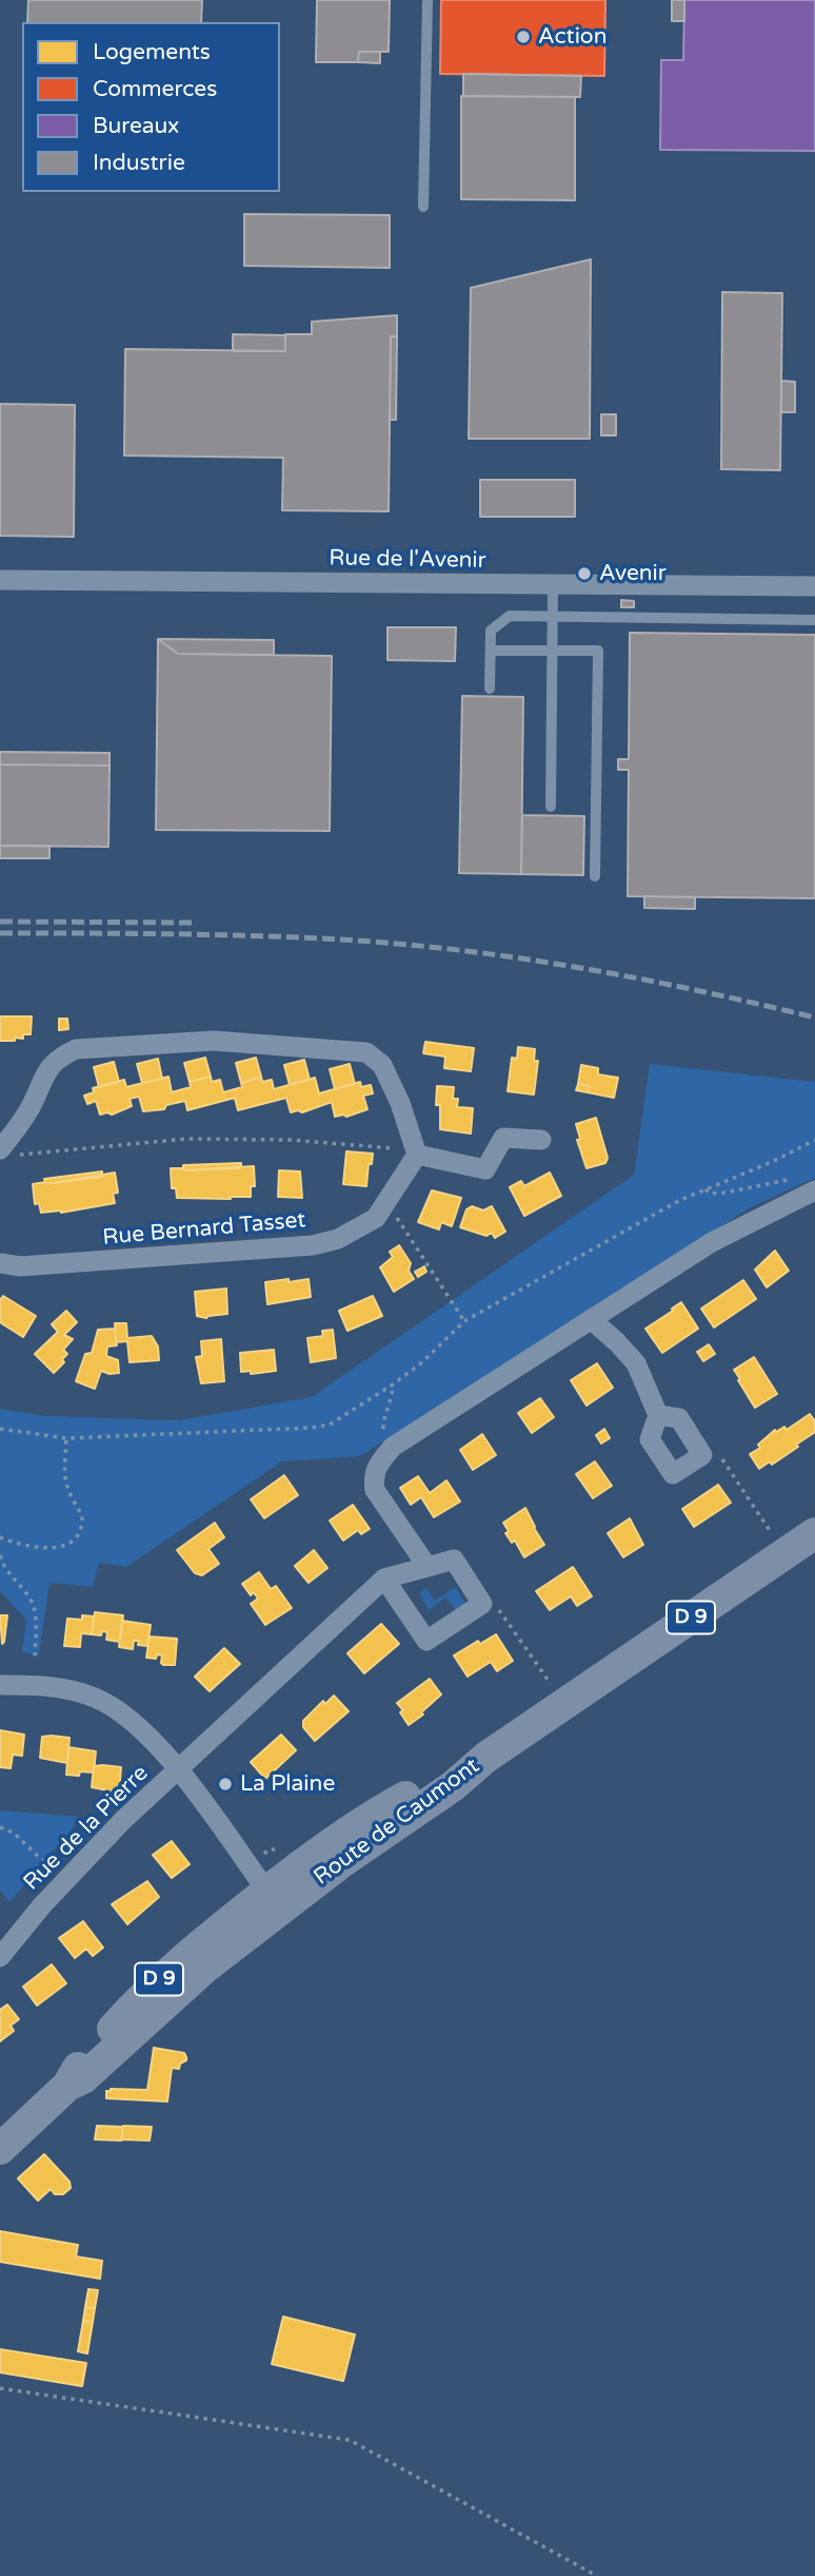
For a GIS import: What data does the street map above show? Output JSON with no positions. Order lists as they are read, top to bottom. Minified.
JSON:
{"streets":{"main road":["D 9","Route de Caumont"],"street":["Rue de l'Avenir","Rue Bernard Tasset","Rue de la Pierre"]},"crossings":[["D 9","Route de Caumont"]],"places":["Action","Avenir","La Plaine"],"legend":["Logements","Commerces","Bureaux","Industrie"]}
